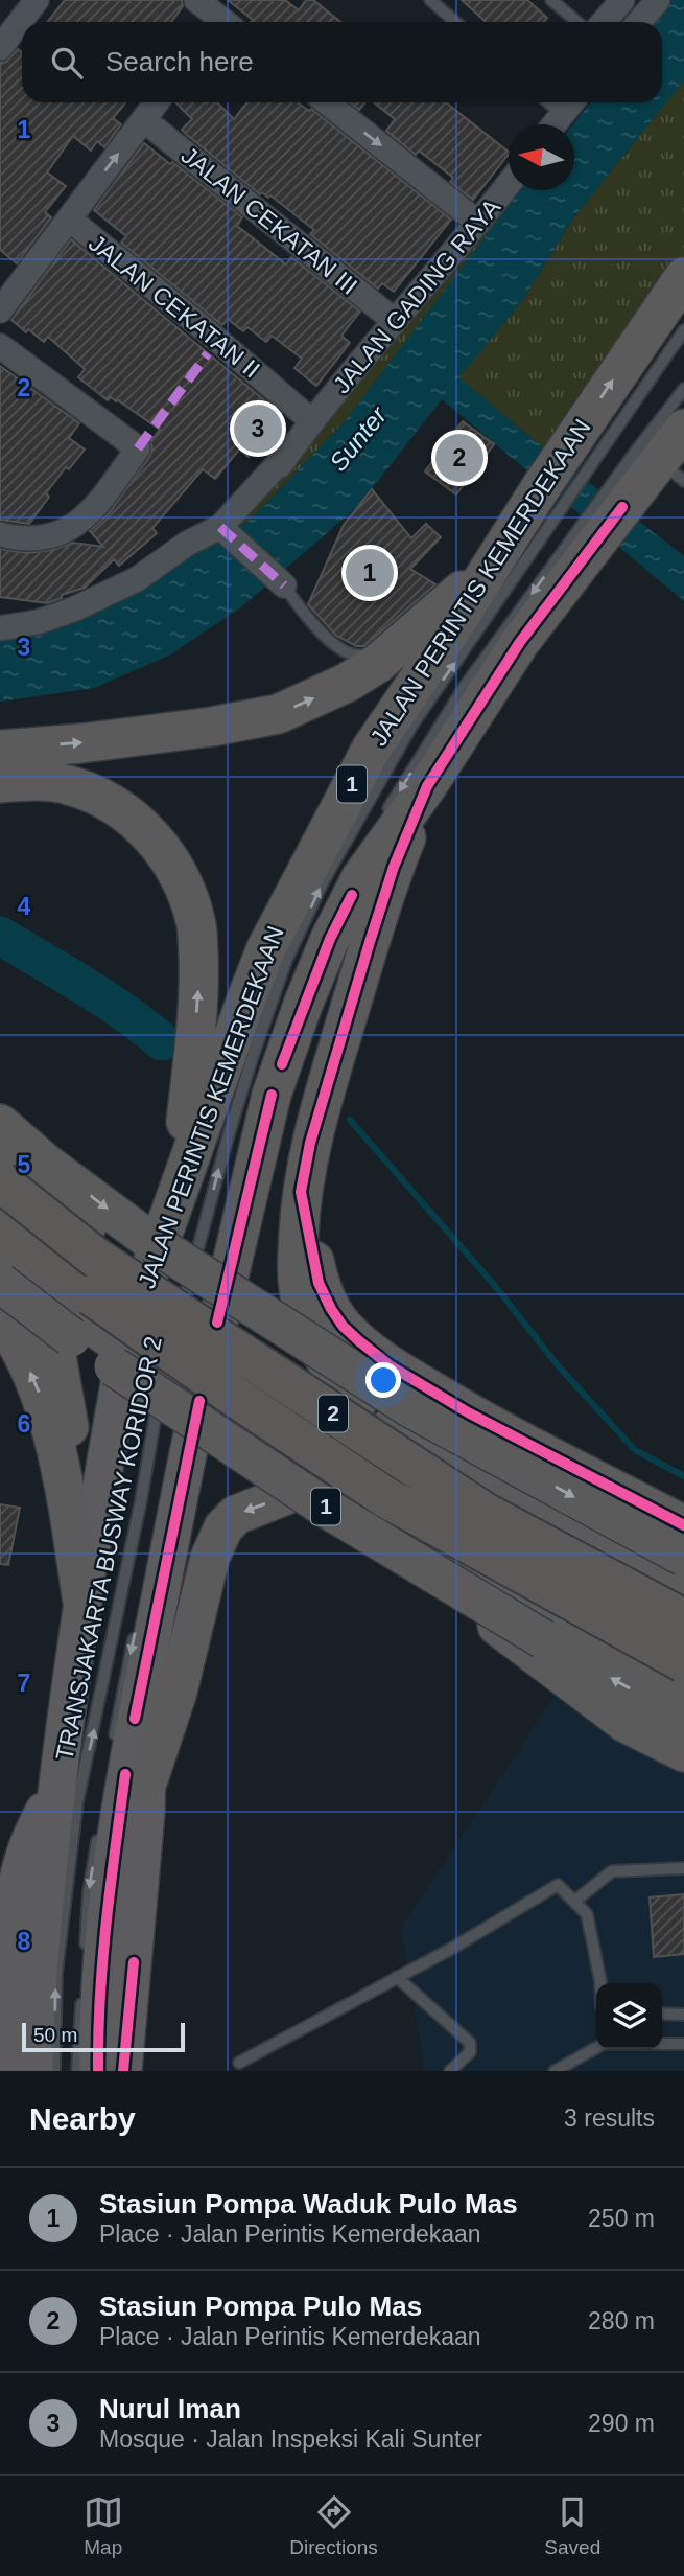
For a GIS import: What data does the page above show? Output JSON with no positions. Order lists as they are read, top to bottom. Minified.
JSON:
{"streets":{"highway":["JALAN PERINTIS KEMERDEKAAN","1","2"],"street":["JALAN CEKATAN III","JALAN GADING RAYA","JALAN CEKATAN II"],"lane":["TRANSJAKARTA BUSWAY KORIDOR 2"]},"crossings":[["JALAN CEKATAN III","JALAN GADING RAYA"],["JALAN GADING RAYA","JALAN CEKATAN II"],["JALAN PERINTIS KEMERDEKAAN","1"],["JALAN PERINTIS KEMERDEKAAN","TRANSJAKARTA BUSWAY KORIDOR 2"],["1","TRANSJAKARTA BUSWAY KORIDOR 2"]],"water":["Sunter"],"scale_bar":"50 m","north":"left","page":{"search":"Search here","pins":["3","2","1"],"scale":"50 m","heading":["Nearby","3 results"],"list":[{"mark":"1","name":"Stasiun Pompa Waduk Pulo Mas","note":"Place · Jalan Perintis Kemerdekaan","value":"250 m"},{"mark":"2","name":"Stasiun Pompa Pulo Mas","note":"Place · Jalan Perintis Kemerdekaan","value":"280 m"},{"mark":"3","name":"Nurul Iman","note":"Mosque · Jalan Inspeksi Kali Sunter","value":"290 m"}],"nav":["Map","Directions","Saved"]},"grid":{"rows":["1","2","3","4","5","6","7","8"]}}
